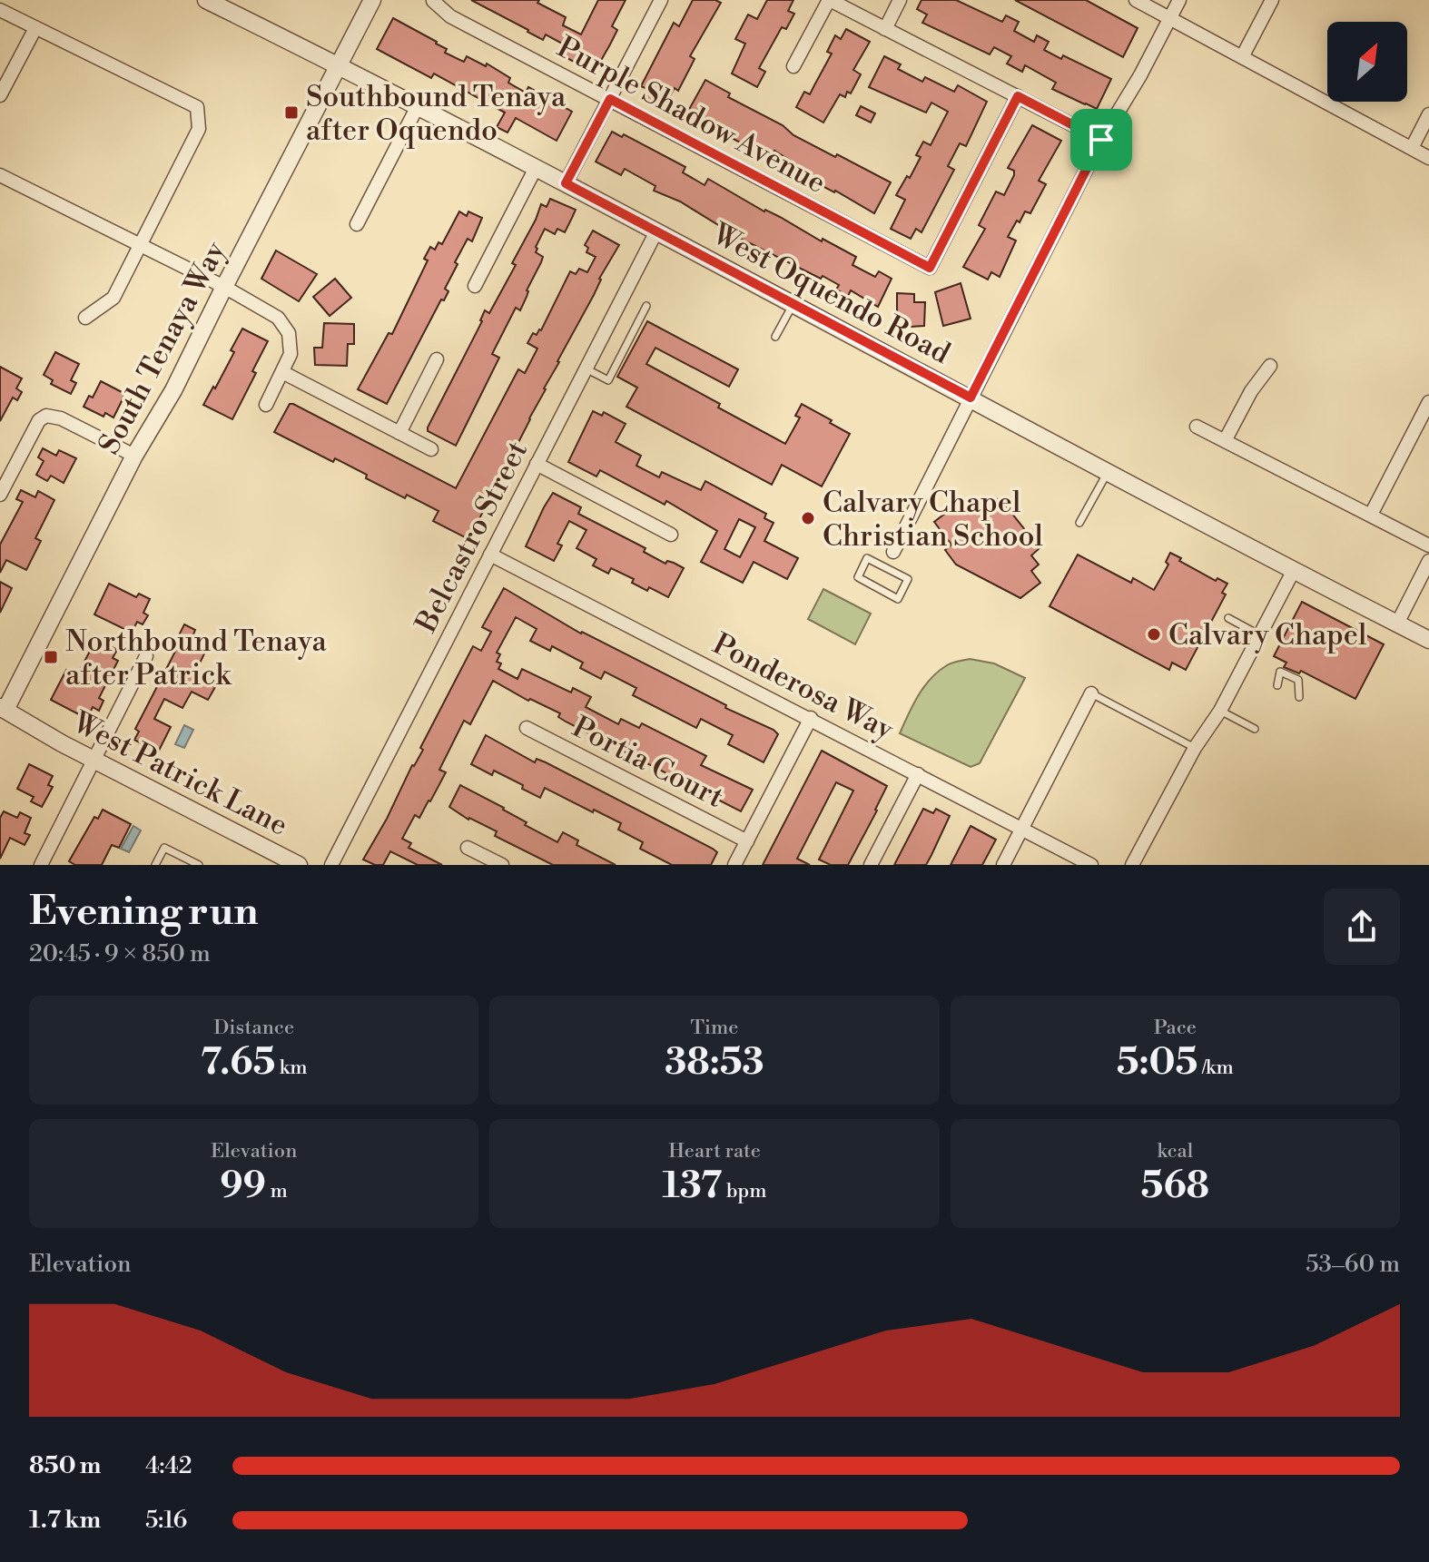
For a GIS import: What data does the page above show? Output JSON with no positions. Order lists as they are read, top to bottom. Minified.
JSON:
{"streets":{"street":["Purple Shadow Avenue","West Oquendo Road","South Tenaya Way","Belcastro Street","Ponderosa Way","Portia Court","West Patrick Lane"]},"crossings":[["West Oquendo Road","South Tenaya Way"],["West Oquendo Road","Belcastro Street"],["South Tenaya Way","West Patrick Lane"],["Belcastro Street","Ponderosa Way"]],"places":{"transit":["Southbound Tenaya after Oquendo","Northbound Tenaya after Patrick"],"other":["Calvary Chapel Christian School","Calvary Chapel"]},"north":"top right","page":{"heading":["Evening run","20:45 · 9 × 850 m"],"stats":[["Distance","7.65 km"],["Time","38:53"],["Pace","5:05 /km"],["Elevation","99 m"],["Heart rate","137 bpm"],["kcal","568"]],"chart":["Elevation","53–60 m"],"list":[{"name":"850 m","note":"4:42"},{"name":"1.7 km","note":"5:16"}]}}
